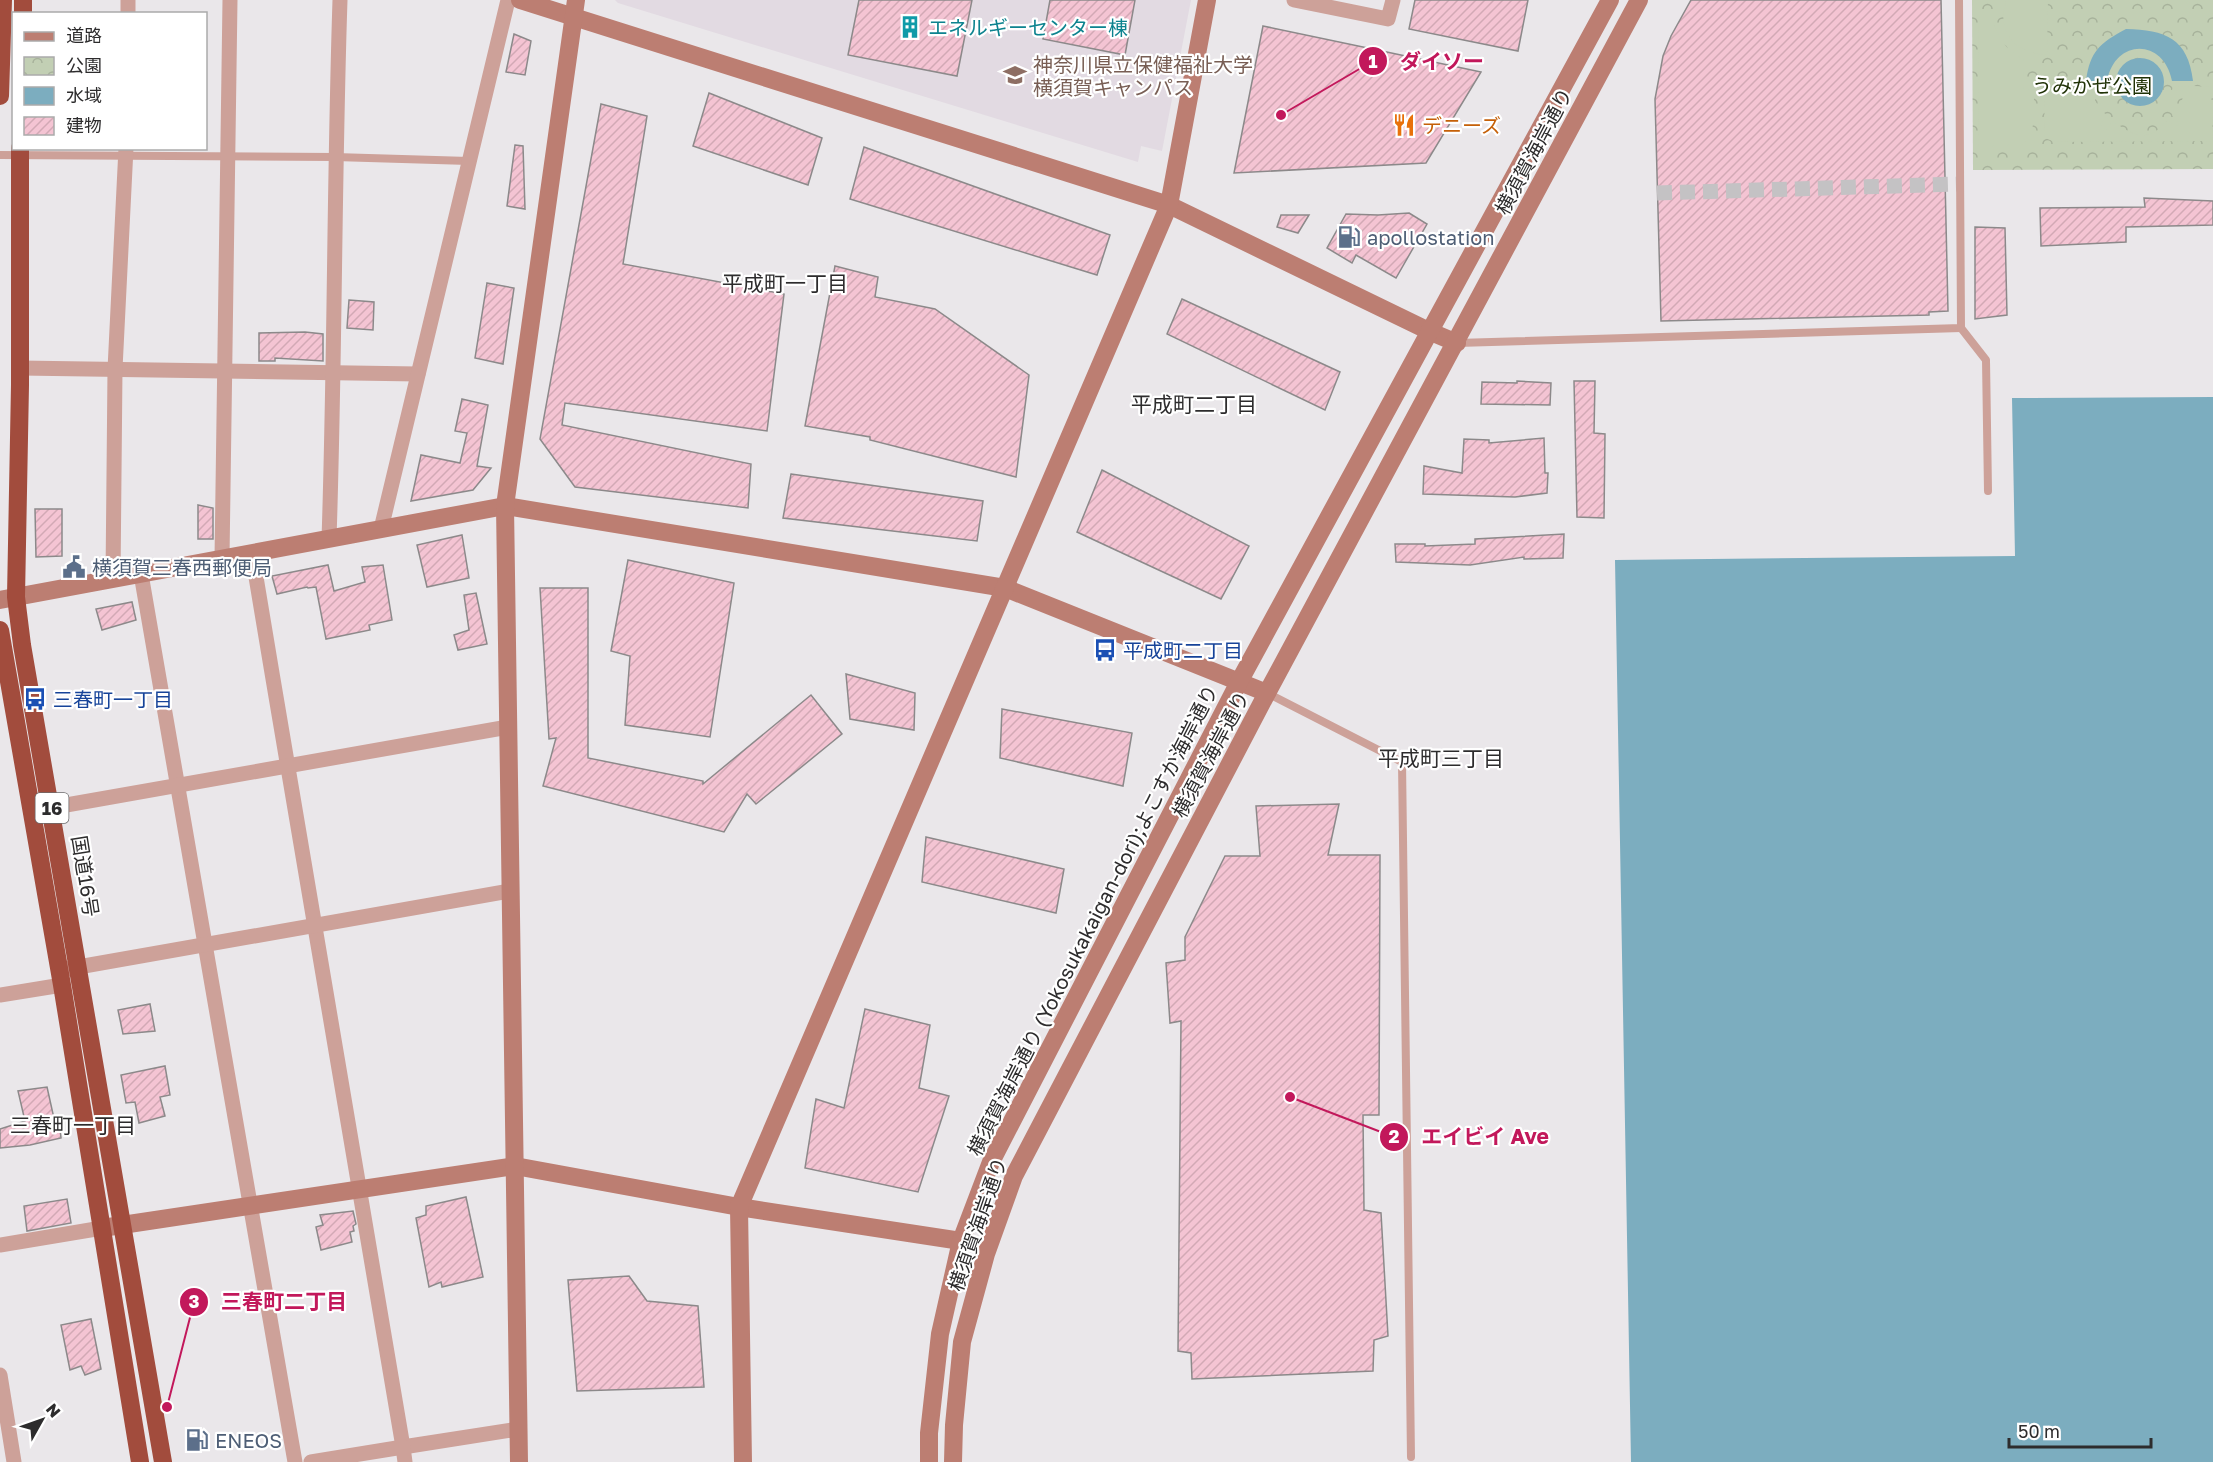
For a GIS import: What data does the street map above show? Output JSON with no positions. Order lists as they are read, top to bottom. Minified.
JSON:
{"streets":{"highway":["16","国道16号"],"street":["横須賀海岸通り","横須賀海岸通り (Yokosukakaigan-dori);よこすか海岸通り"]},"districts":["平成町一丁目","平成町二丁目","平成町三丁目","三春町一丁目"],"parks":["うみかぜ公園"],"places":{"building":["エネルギーセンター棟"],"school or university":["神奈川県立保健福祉大学 横須賀キャンパス"],"other":["ダイソー","エイビイ Ave","三春町二丁目"],"restaurant":["デニーズ"],"fuel station":["apollostation","ENEOS"],"public building":["横須賀三春西郵便局"],"bus stop":["平成町二丁目","三春町一丁目"]},"legend":["道路","公園","水域","建物"],"scale_bar":"50 m","north":"top right"}
